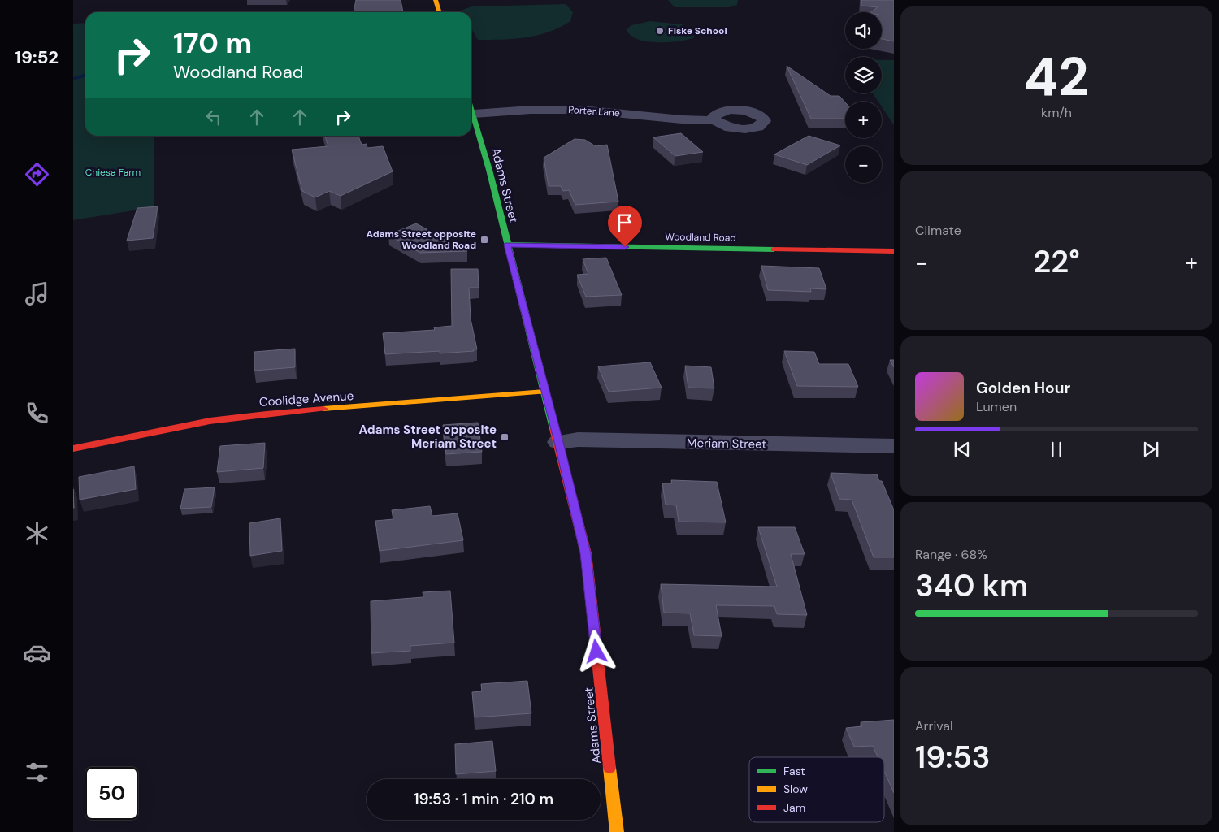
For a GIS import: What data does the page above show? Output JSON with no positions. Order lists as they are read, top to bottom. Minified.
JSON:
{"streets":{"main road":["Adams Street","Woodland Road","Coolidge Avenue"],"street":["Porter Lane","Meriam Street"]},"crossings":[["Porter Lane","Adams Street"],["Adams Street","Woodland Road"],["Adams Street","Coolidge Avenue"],["Adams Street","Meriam Street"]],"parks":["Chiesa Farm"],"places":{"other":["Fiske School"],"transit":["Adams Street opposite Woodland Road","Adams Street opposite Meriam Street"]},"legend":["Fast","Slow","Jam"],"page":{"tabs":"19:52","tile":[["42","km/h"],"Climate",["Range · 68%","340 km"],["Arrival","19:53"]],"map_buttons":["+","−"],"turn":["170 m","Woodland Road"],"heat":["−","22°","+"],"song":["Golden Hour","Lumen"],"limit":"50","trip":"19:53 · 1 min · 210 m"}}
